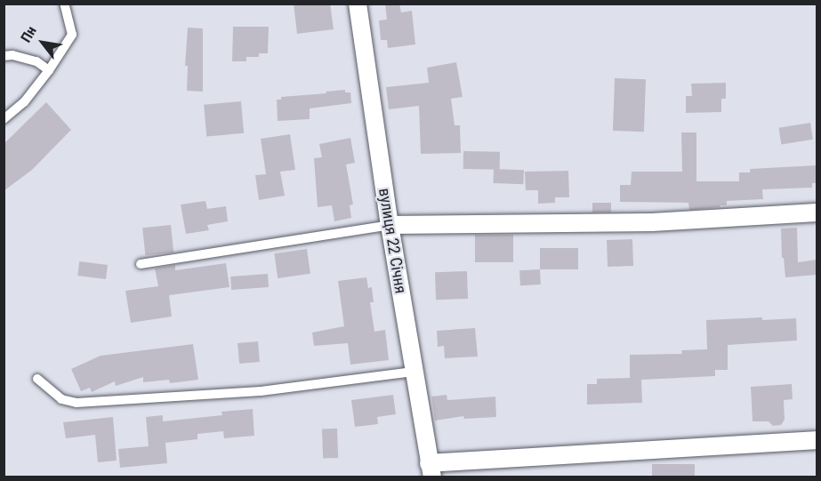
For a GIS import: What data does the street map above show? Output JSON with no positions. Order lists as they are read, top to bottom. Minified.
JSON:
{"streets":{"street":["вулиця 22 Січня"]},"north":"top left"}
